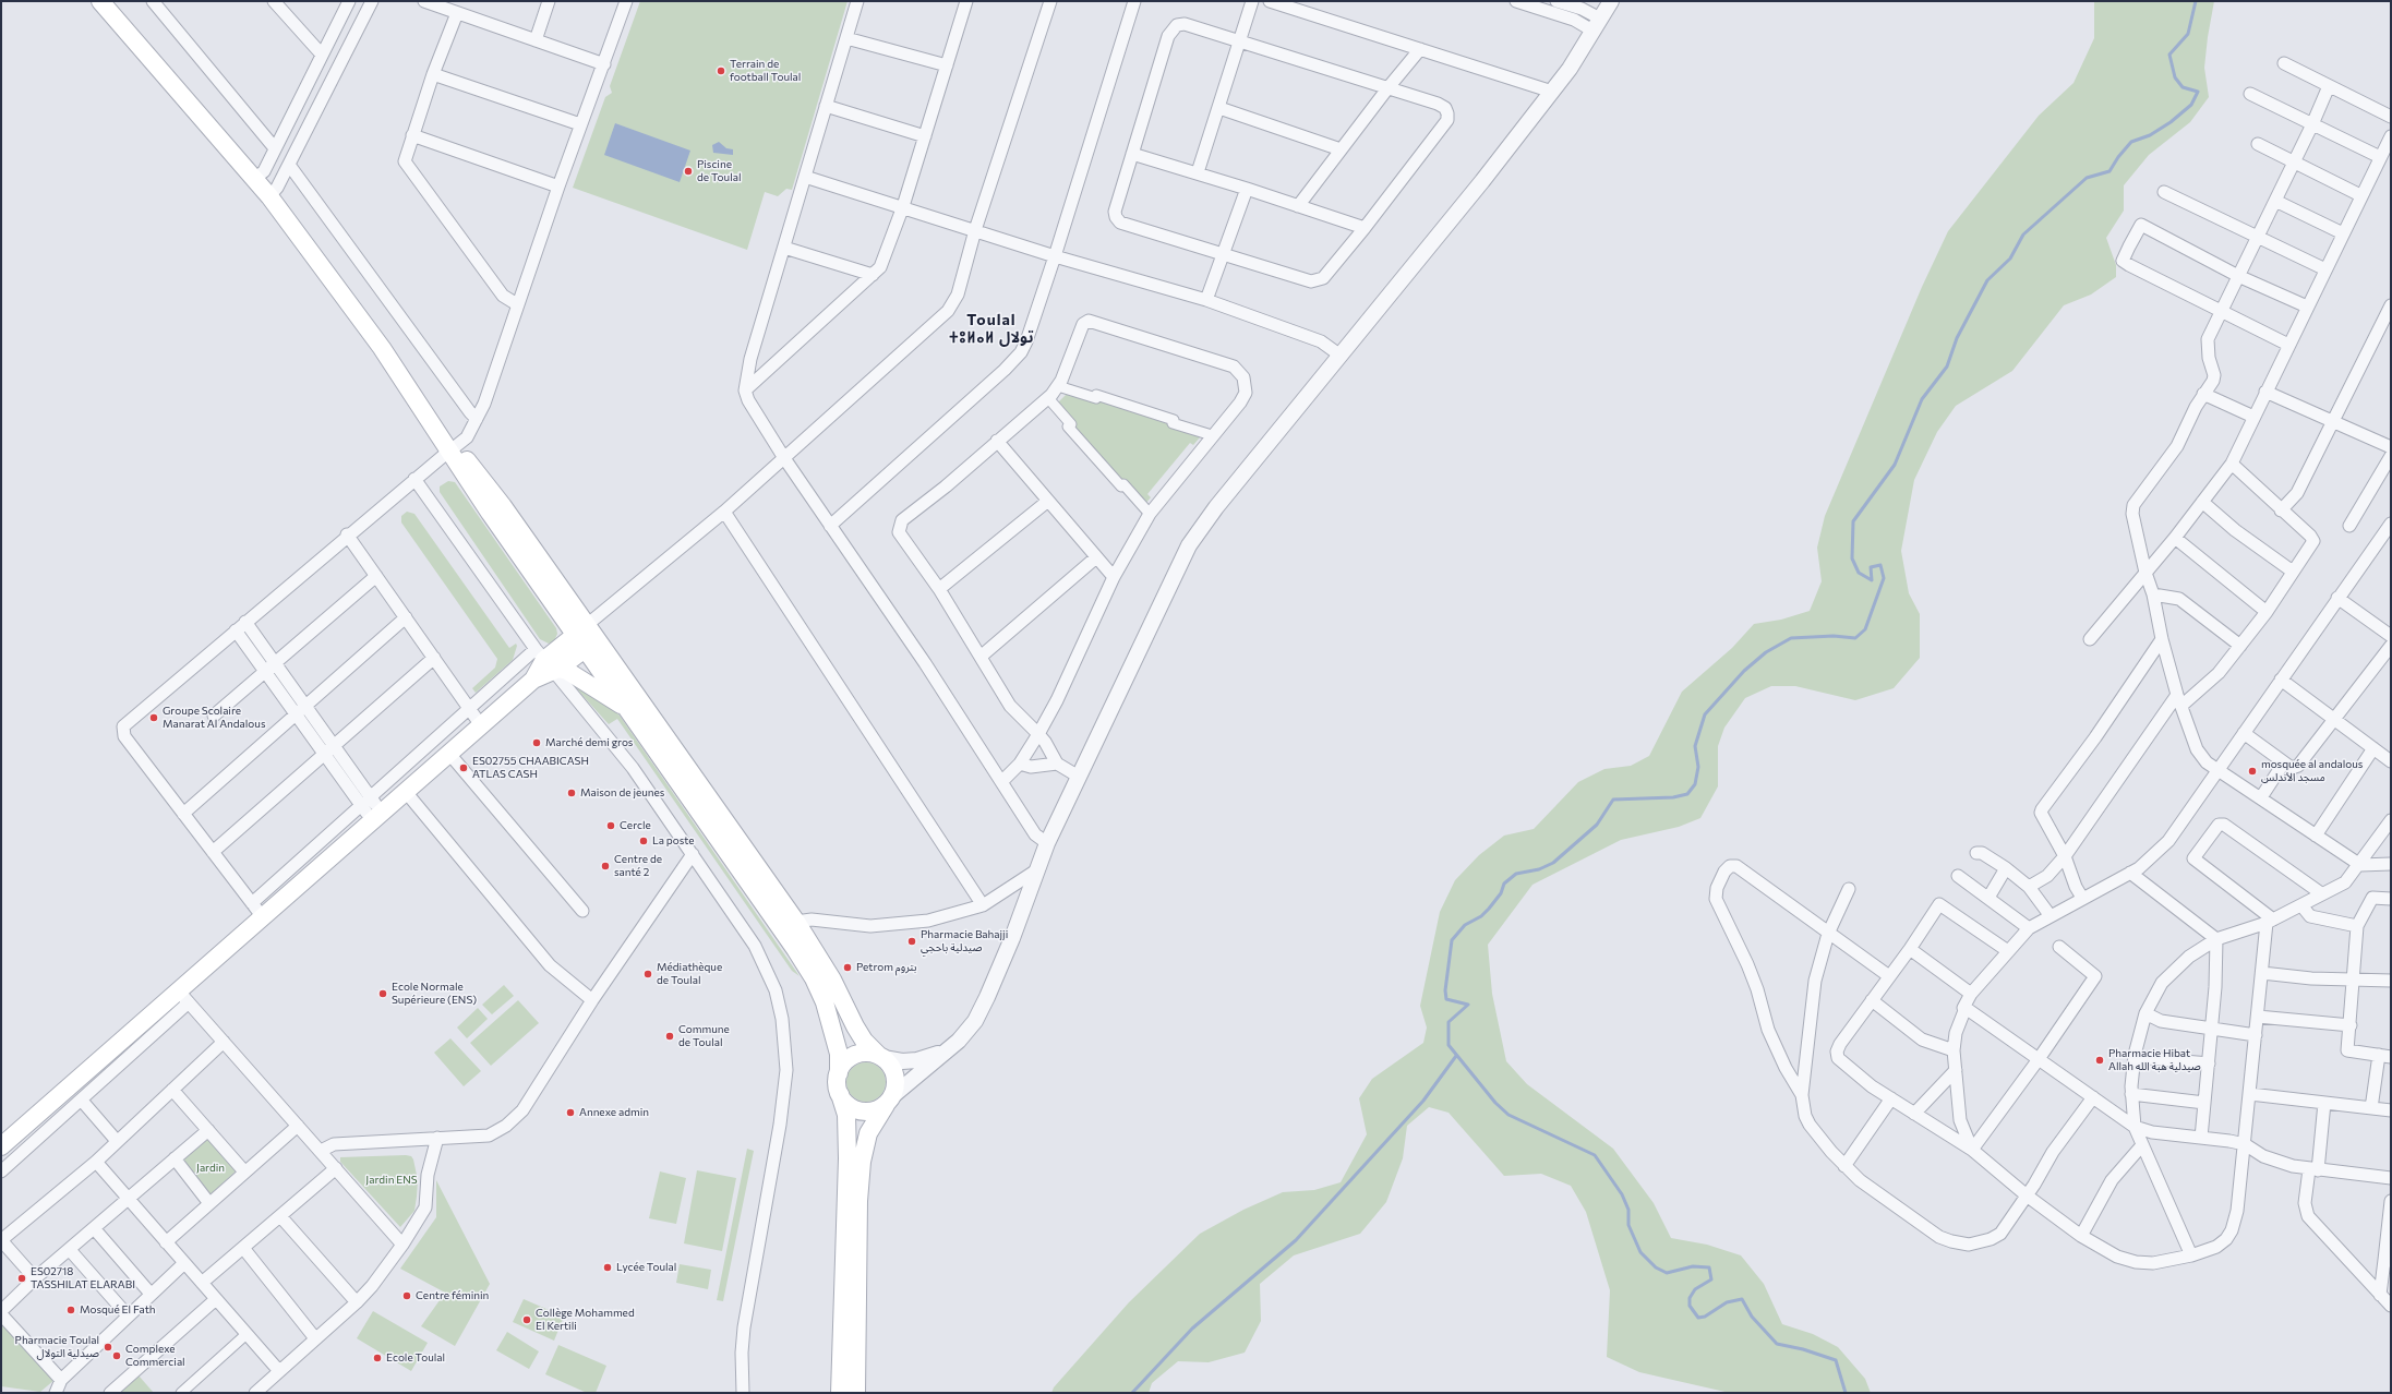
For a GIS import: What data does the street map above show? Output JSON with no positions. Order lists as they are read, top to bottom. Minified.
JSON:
{"districts":["Toulal ⵜⵓⵍⴰⵍ تولال"],"parks":["Jardin","Jardin ENS"],"places":["Terrain de football Toulal","Piscine de Toulal","Groupe Scolaire Manarat Al Andalous","Marché demi gros","ES02755 CHAABICASH ATLAS CASH","mosquée al andalous مسجد الأندلس","Maison de jeunes","Cercle","La poste","Centre de santé 2","Pharmacie Bahajji صيدلية باحجي","Petrom بتروم","Médiathèque de Toulal","Ecole Normale Supérieure (ENS)","Commune de Toulal","Pharmacie Hibat Allah صيدلية هبة الله","Annexe admin","Lycée Toulal","ES02718 TASSHILAT ELARABI","Centre féminin","Mosqué El Fath","Collège Mohammed El Kertili","Pharmacie Toulal صيدلية التولال","Complexe Commercial","Ecole Toulal"]}
